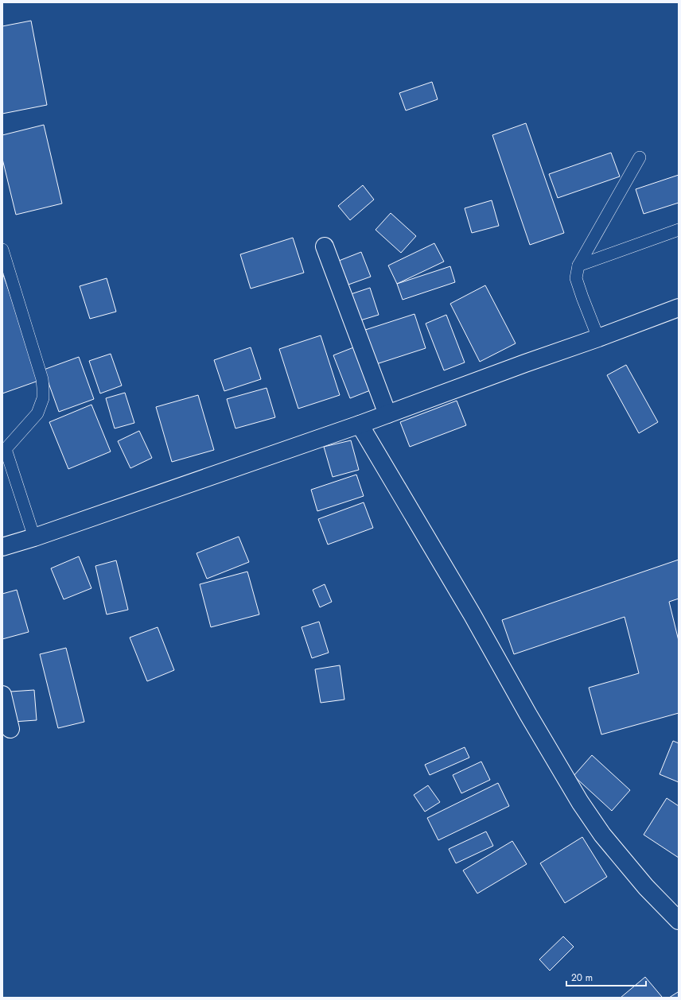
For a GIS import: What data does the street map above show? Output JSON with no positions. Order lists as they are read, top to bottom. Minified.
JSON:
{"scale_bar":"20 m"}
